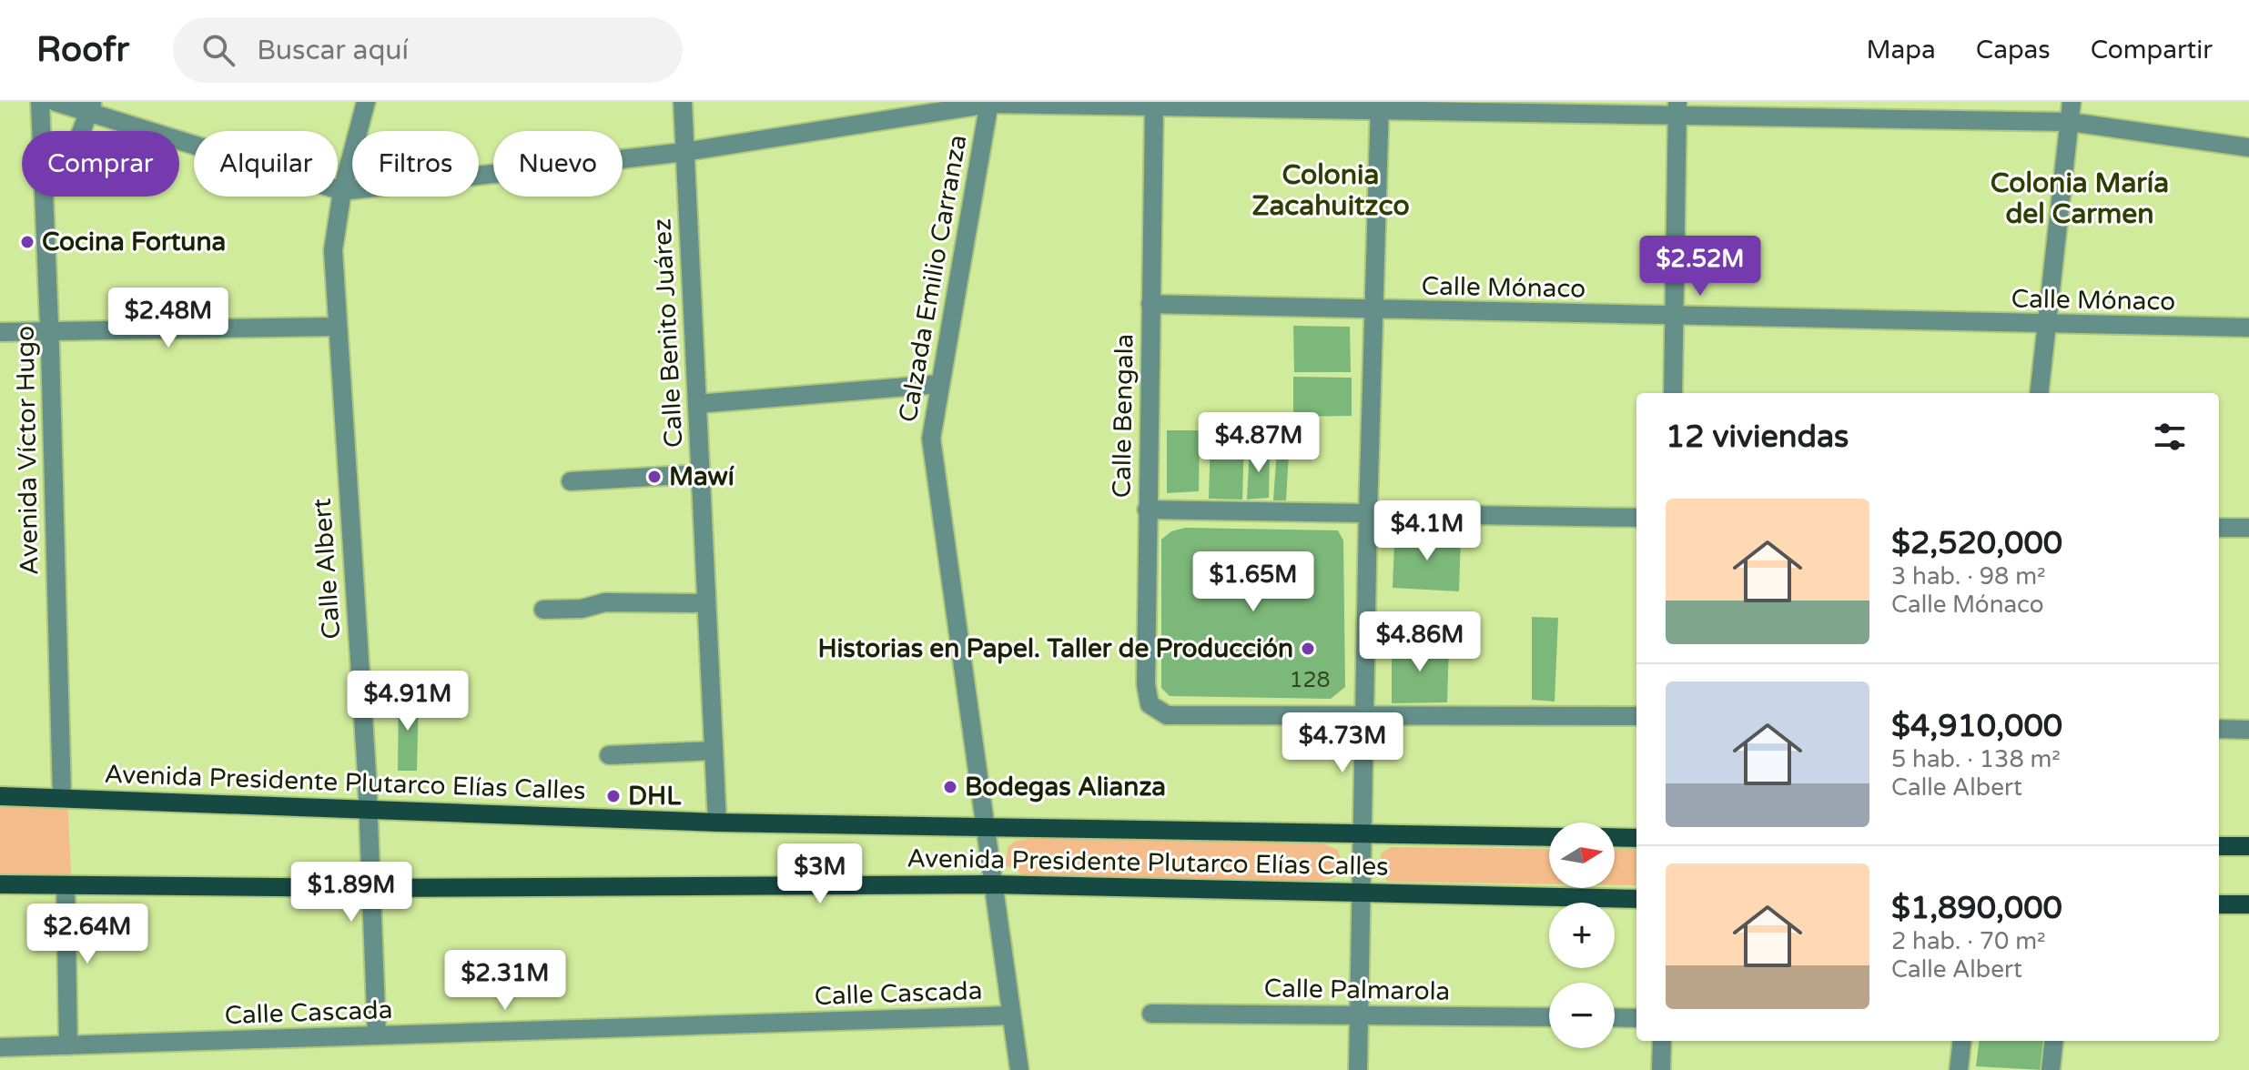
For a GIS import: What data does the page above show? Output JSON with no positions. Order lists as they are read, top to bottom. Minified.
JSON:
{"streets":{"main road":["Avenida Presidente Plutarco Elías Calles"],"street":["Calzada Emilio Carranza","Calle Mónaco","Calle Benito Juárez","Calle Bengala","Avenida Víctor Hugo","Calle Albert","Calle Palmarola","Calle Cascada"]},"crossings":[["Calzada Emilio Carranza","Avenida Presidente Plutarco Elías Calles"],["Calzada Emilio Carranza","Calle Cascada"],["Calle Mónaco","Calle Bengala"],["Calle Benito Juárez","Avenida Presidente Plutarco Elías Calles"],["Avenida Víctor Hugo","Avenida Presidente Plutarco Elías Calles"],["Calle Albert","Avenida Presidente Plutarco Elías Calles"],["Calle Albert","Calle Cascada"]],"districts":["Colonia Zacahuitzco","Colonia María del Carmen"],"places":["Cocina Fortuna","Mawí","Historias en Papel. Taller de Producción","Bodegas Alianza","DHL"],"house_numbers":["128"],"north":"right","page":{"header":"Roofr","search":"Buscar aquí","nav":["Mapa","Capas","Compartir"],"chip":["Comprar","Alquilar","Filtros","Nuevo"],"price":["$2.52M","$2.48M","$4.87M","$4.1M","$1.65M","$4.86M","$4.91M","$4.73M","$3M","$1.89M","$2.64M","$2.31M"],"heading":"12 viviendas","list":[{"name":"$2,520,000","note":"3 hab. · 98 m² · Calle Mónaco"},{"name":"$4,910,000","note":"5 hab. · 138 m² · Calle Albert"},{"name":"$1,890,000","note":"2 hab. · 70 m² · Calle Albert"}],"map_buttons":["+","−"]}}
